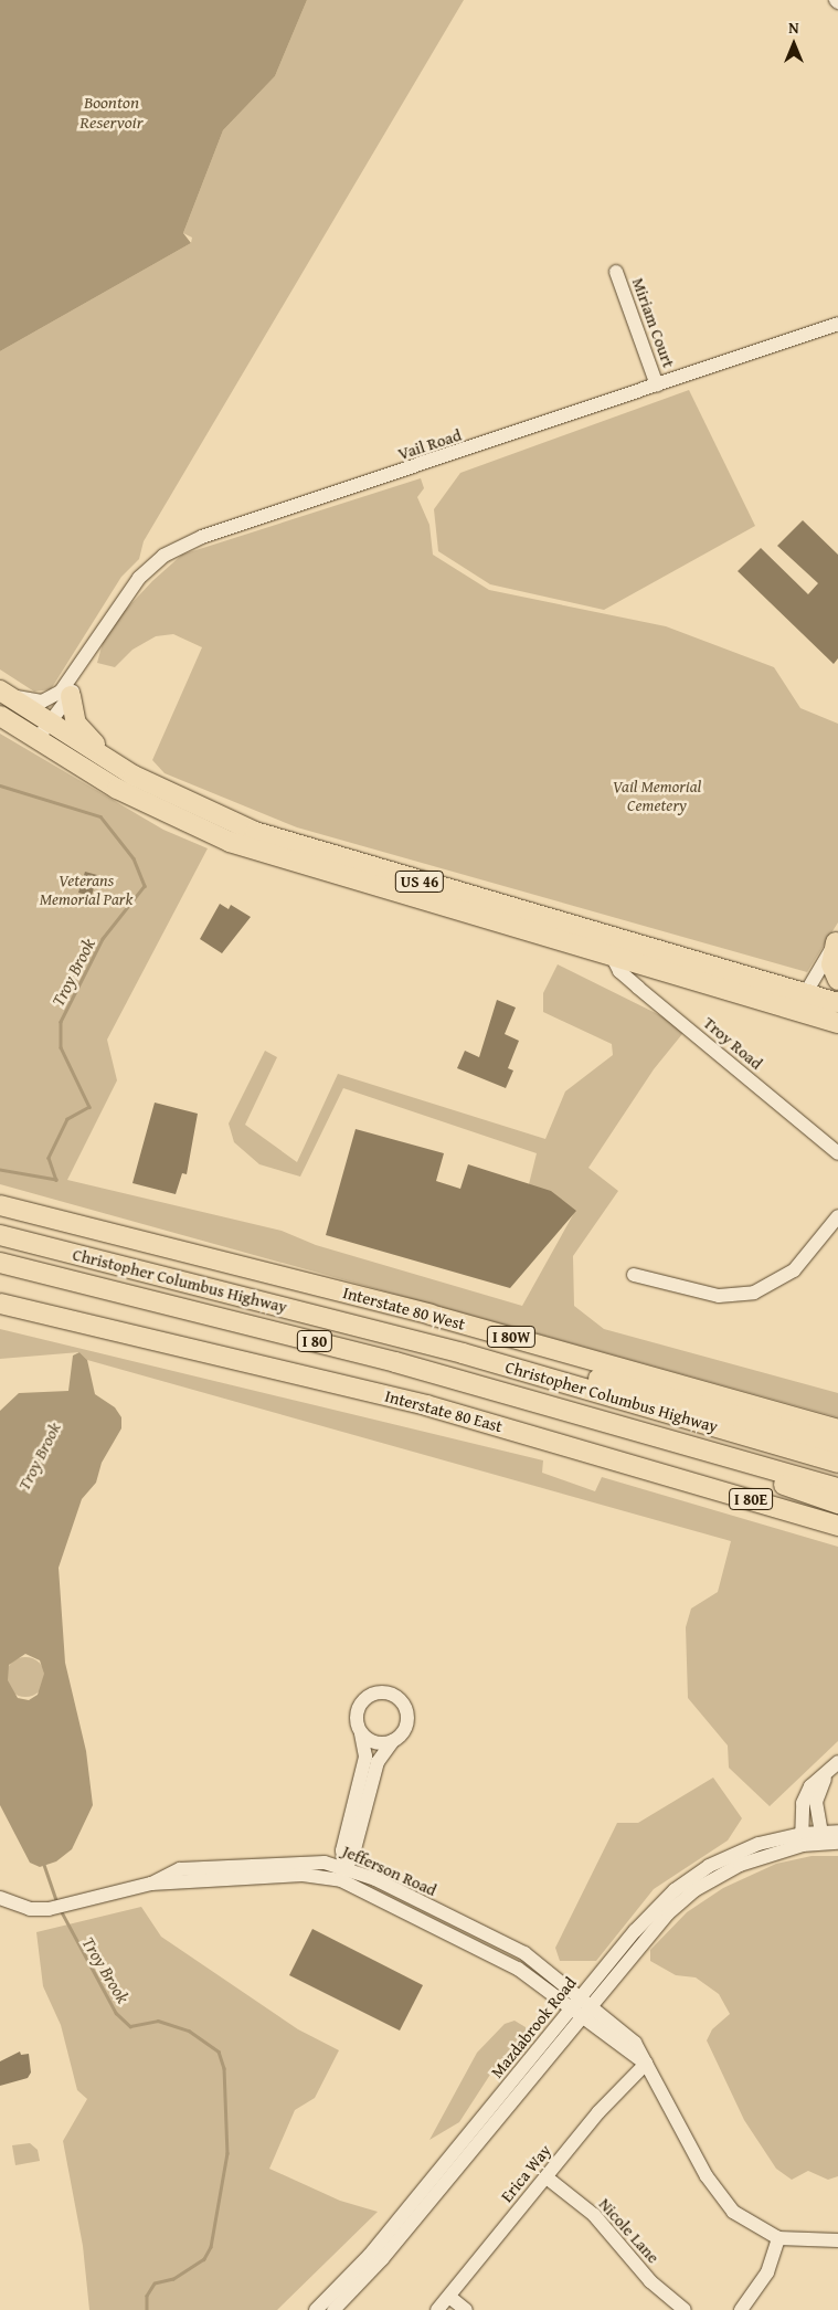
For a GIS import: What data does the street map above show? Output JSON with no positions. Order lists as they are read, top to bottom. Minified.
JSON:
{"streets":{"highway":["US 46","Christopher Columbus Highway","Interstate 80 West","I 80W","I 80","Interstate 80 East","I 80E"],"street":["Miriam Court","Vail Road","Troy Road","Jefferson Road","Mazdabrook Road","Erica Way","Nicole Lane"]},"crossings":[["Miriam Court","Vail Road"],["Vail Road","US 46"],["US 46","Troy Road"],["Jefferson Road","Mazdabrook Road"],["Erica Way","Nicole Lane"]],"water":["Boonton Reservoir","Troy Brook"],"parks":["Vail Memorial Cemetery","Veterans Memorial Park"],"north":"top"}
